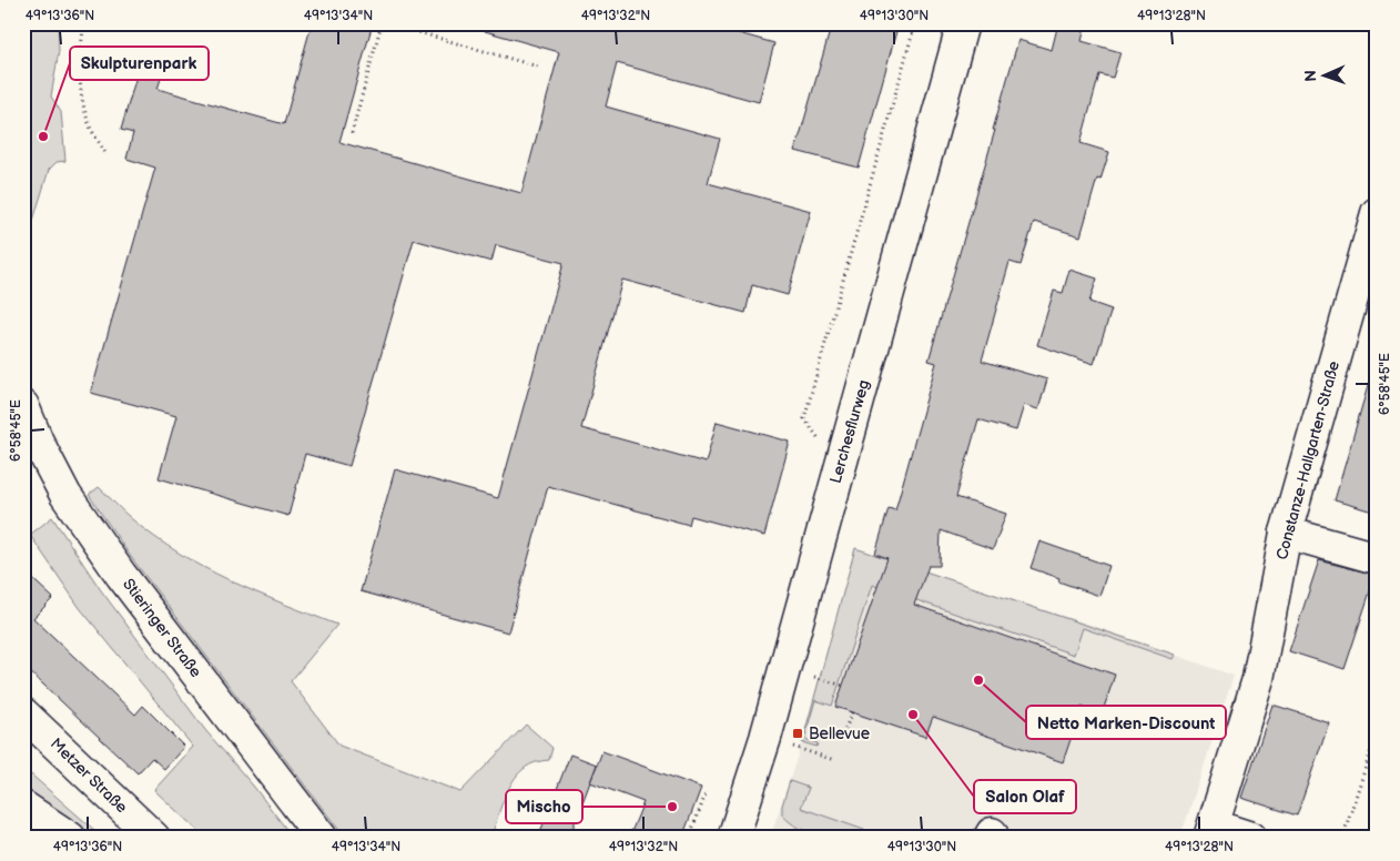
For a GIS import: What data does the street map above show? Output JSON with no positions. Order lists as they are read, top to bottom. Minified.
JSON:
{"streets":{"street":["Lerchesflurweg","Constanze-Hallgarten-Straße","Stieringer Straße","Metzer Straße"]},"places":{"other":["Skulpturenpark","Netto Marken-Discount","Salon Olaf","Mischo"],"transit":["Bellevue"]},"north":"left","coordinates":["49°13'36\"N","49°13'34\"N","49°13'32\"N","49°13'30\"N","49°13'28\"N","6°58'45\"E"]}
